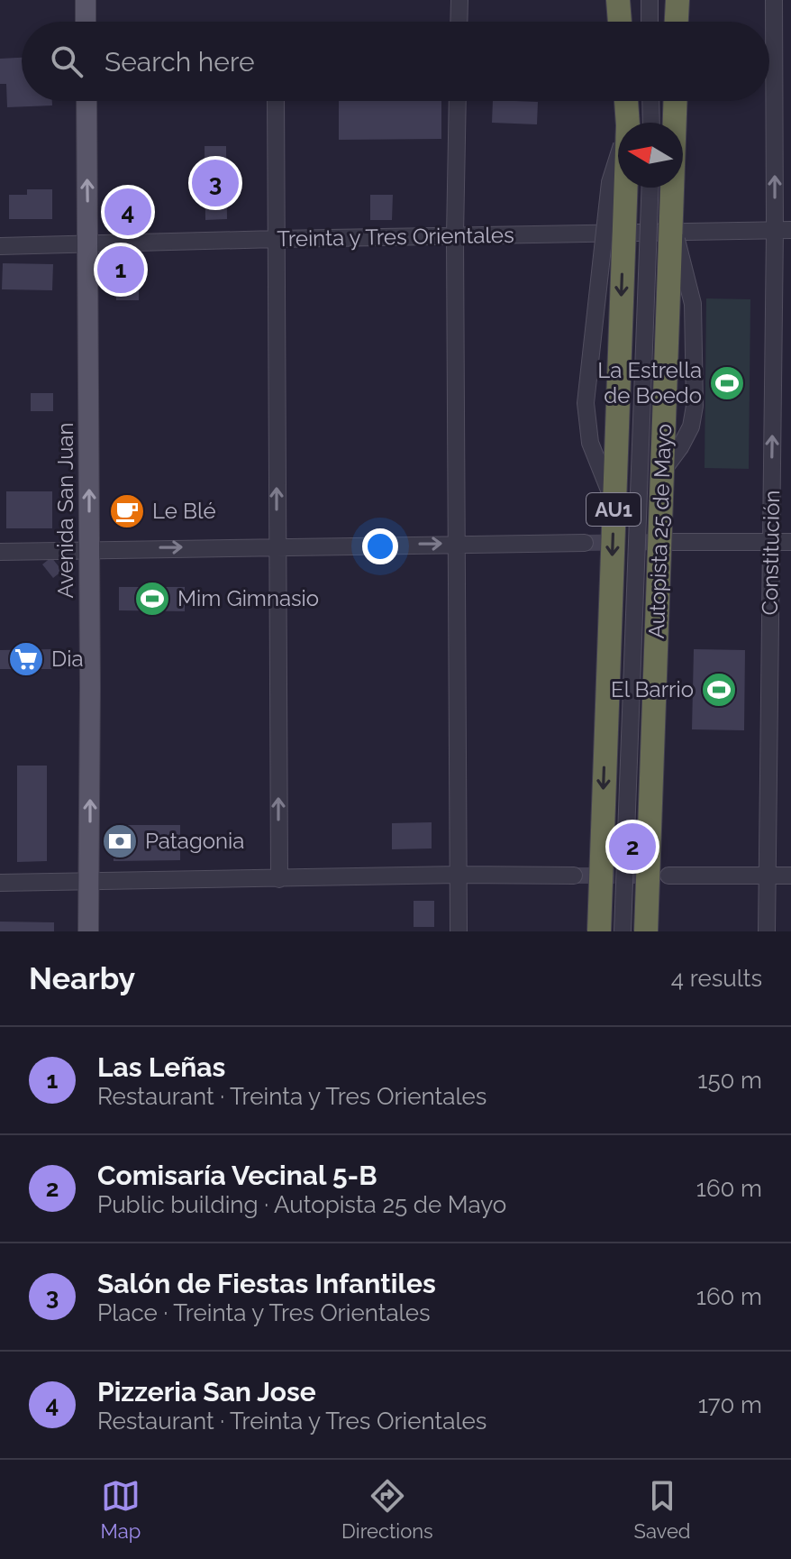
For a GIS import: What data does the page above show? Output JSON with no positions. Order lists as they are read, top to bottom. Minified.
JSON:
{"streets":{"highway":["AU1","Autopista 25 de Mayo"],"main road":["Avenida San Juan"],"street":["Treinta y Tres Orientales","Constitución"]},"crossings":[["Treinta y Tres Orientales","Avenida San Juan"],["Treinta y Tres Orientales","Constitución"]],"one_way":["Avenida San Juan"],"places":{"sports":["La Estrella de Boedo","Mim Gimnasio","El Barrio"],"cafe":["Le Blé"],"supermarket":["Dia"],"bank":["Patagonia"]},"north":"left","page":{"search":"Search here","pins":["3","4","1","2"],"heading":["Nearby","4 results"],"list":[{"mark":"1","name":"Las Leñas","note":"Restaurant · Treinta y Tres Orientales","value":"150 m"},{"mark":"2","name":"Comisaría Vecinal 5-B","note":"Public building · Autopista 25 de Mayo","value":"160 m"},{"mark":"3","name":"Salón de Fiestas Infantiles","note":"Place · Treinta y Tres Orientales","value":"160 m"},{"mark":"4","name":"Pizzeria San Jose","note":"Restaurant · Treinta y Tres Orientales","value":"170 m"}],"nav":["Map","Directions","Saved"]}}
